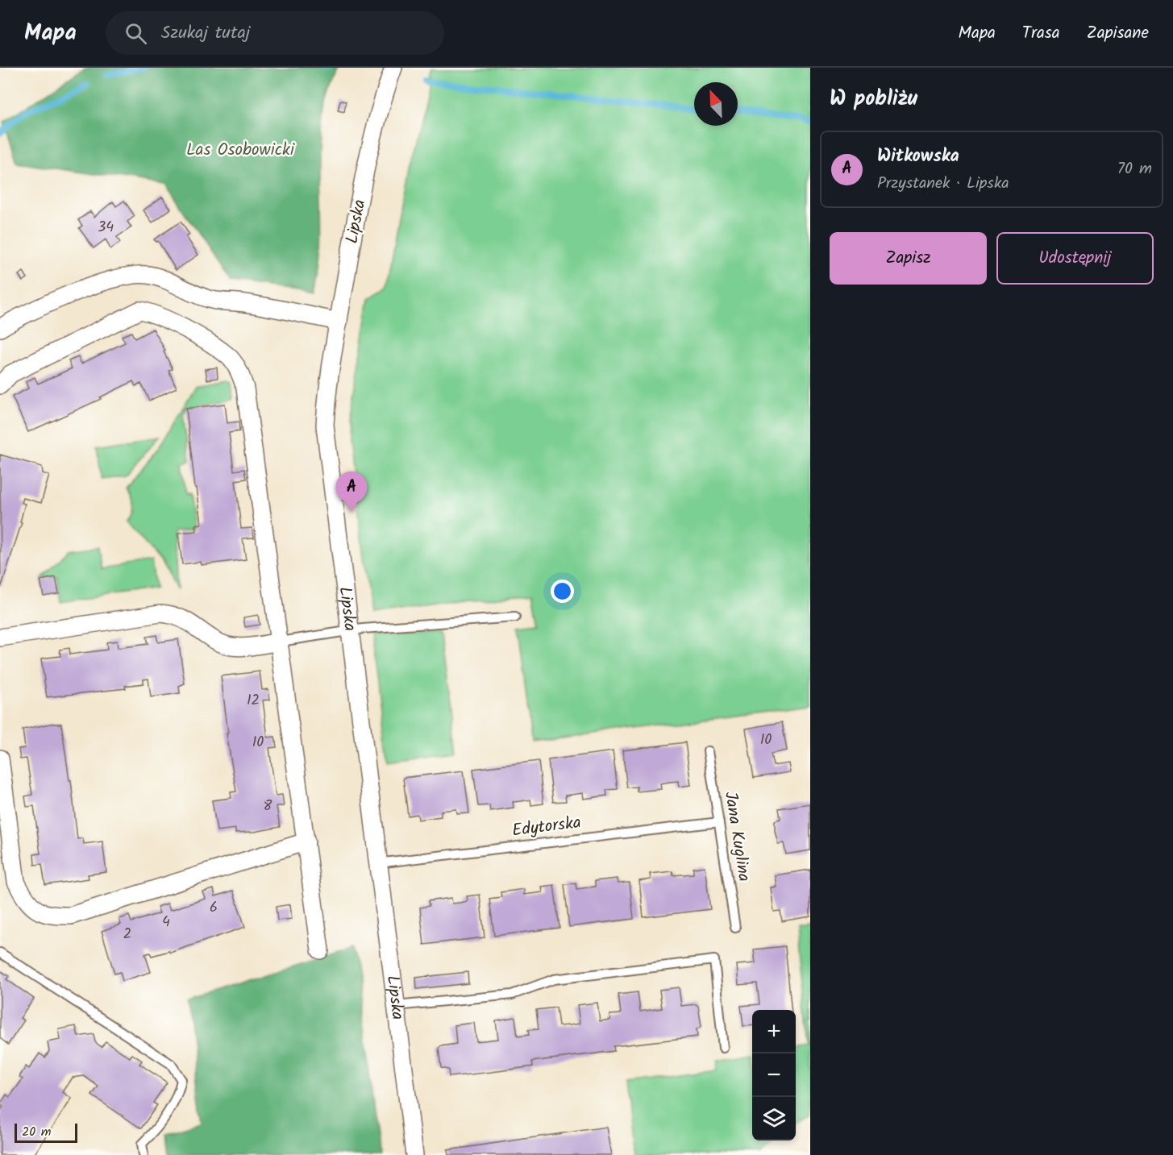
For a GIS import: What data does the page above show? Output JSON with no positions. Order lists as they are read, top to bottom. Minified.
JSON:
{"streets":{"street":["Lipska"],"lane":["Edytorska","Jana Kuglina"]},"crossings":[["Lipska","Edytorska"],["Edytorska","Jana Kuglina"]],"parks":["Las Osobowicki"],"house_numbers":["34","12","10","10","8","6","4","2"],"scale_bar":"20 m","north":"top left","page":{"header":"Mapa","search":"Szukaj tutaj","nav":["Mapa","Trasa","Zapisane"],"heading":"W pobliżu","list":[{"mark":"A","name":"Witkowska","note":"Przystanek · Lipska","value":"70 m"}],"buttons":["Zapisz","Udostępnij"],"pins":"A","map_buttons":["+","−"],"scale":"20 m"}}
